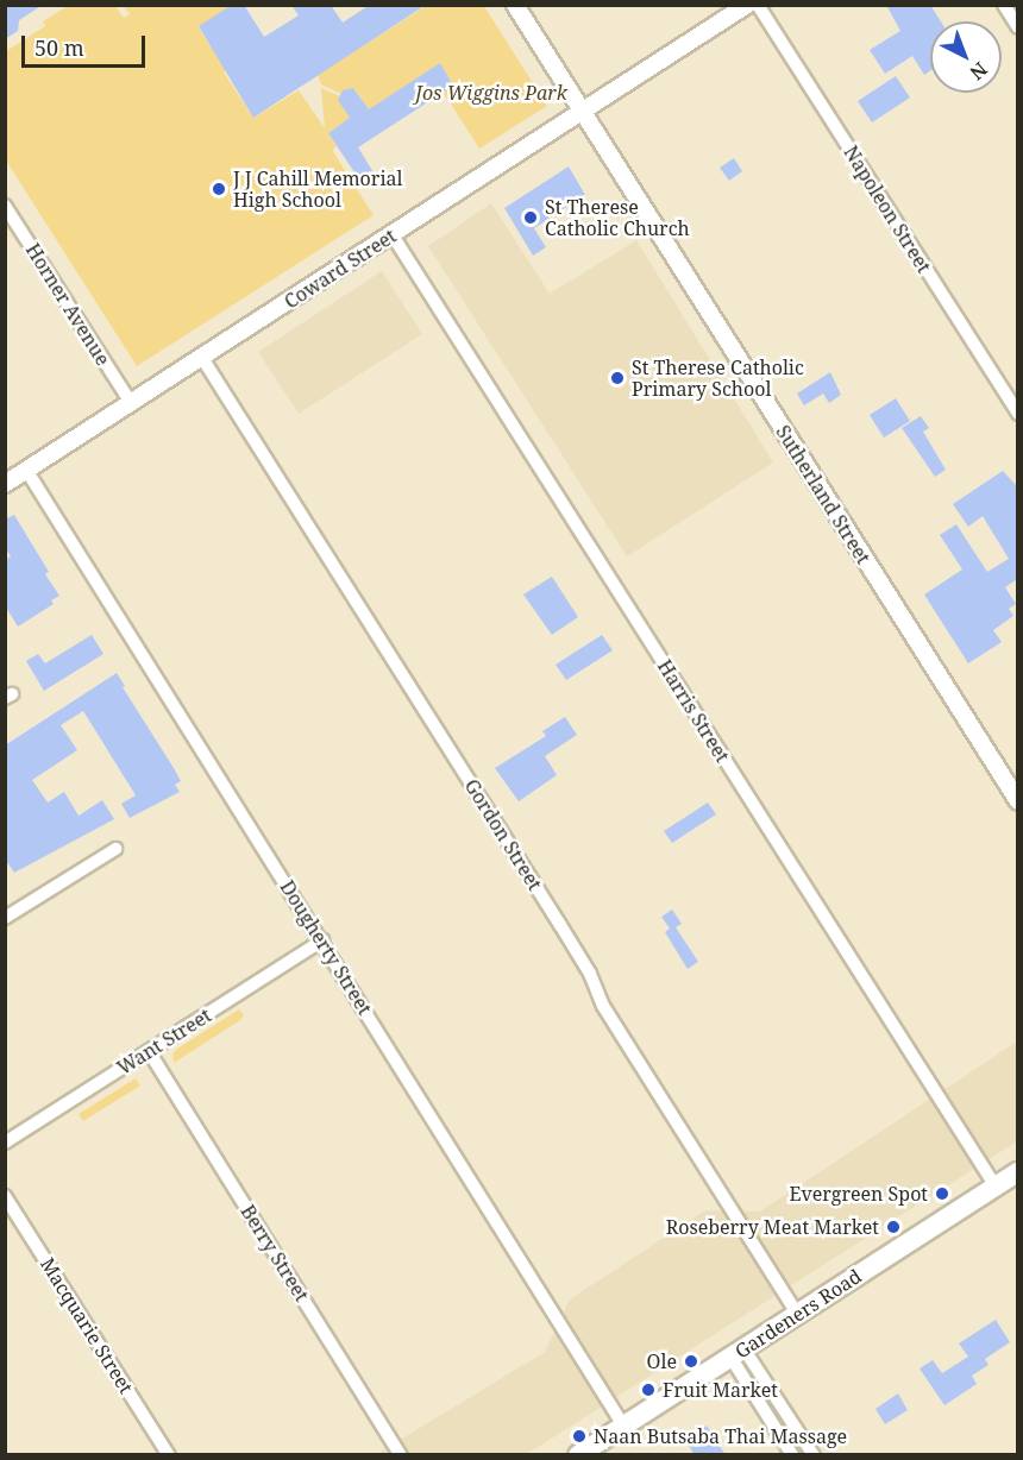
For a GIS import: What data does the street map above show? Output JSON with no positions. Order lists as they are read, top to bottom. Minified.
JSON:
{"streets":{"main road":["Gardeners Road"],"street":["Napoleon Street","Coward Street","Horner Avenue","Sutherland Street","Harris Street","Gordon Street","Dougherty Street","Want Street","Berry Street","Macquarie Street"]},"crossings":[["Coward Street","Horner Avenue"],["Coward Street","Sutherland Street"],["Coward Street","Harris Street"],["Coward Street","Gordon Street"],["Coward Street","Dougherty Street"],["Harris Street","Gardeners Road"],["Gordon Street","Gardeners Road"],["Dougherty Street","Want Street"],["Dougherty Street","Gardeners Road"],["Want Street","Berry Street"]],"parks":["Jos Wiggins Park"],"places":["J J Cahill Memorial High School","St Therese Catholic Church","St Therese Catholic Primary School","Evergreen Spot","Roseberry Meat Market","Ole","Fruit Market","Naan Butsaba Thai Massage"],"scale_bar":"50 m","north":"bottom right"}
